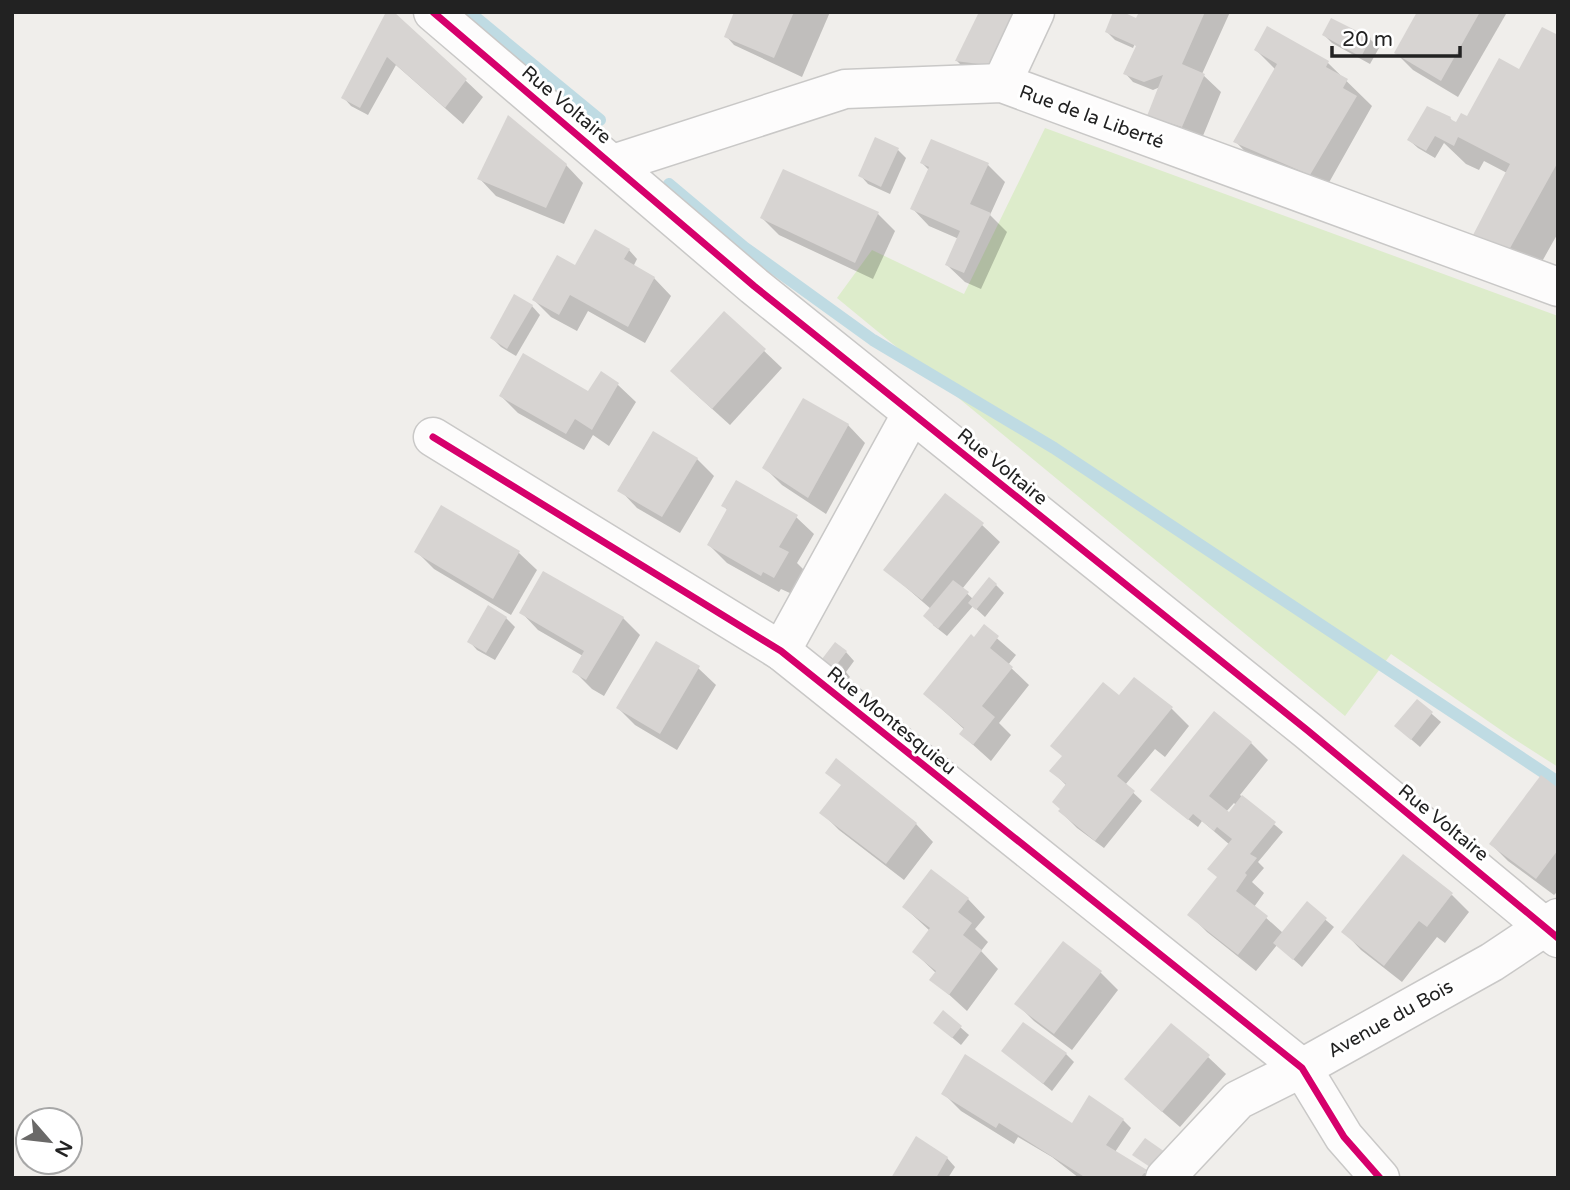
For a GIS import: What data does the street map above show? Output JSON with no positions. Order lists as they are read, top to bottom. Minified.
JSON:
{"streets":{"street":["Rue Voltaire","Rue de la Liberté","Rue Montesquieu","Avenue du Bois"]},"crossings":[["Rue Voltaire","Rue de la Liberté"],["Rue Voltaire","Avenue du Bois"],["Rue Montesquieu","Avenue du Bois"]],"scale_bar":"20 m","north":"bottom right"}
